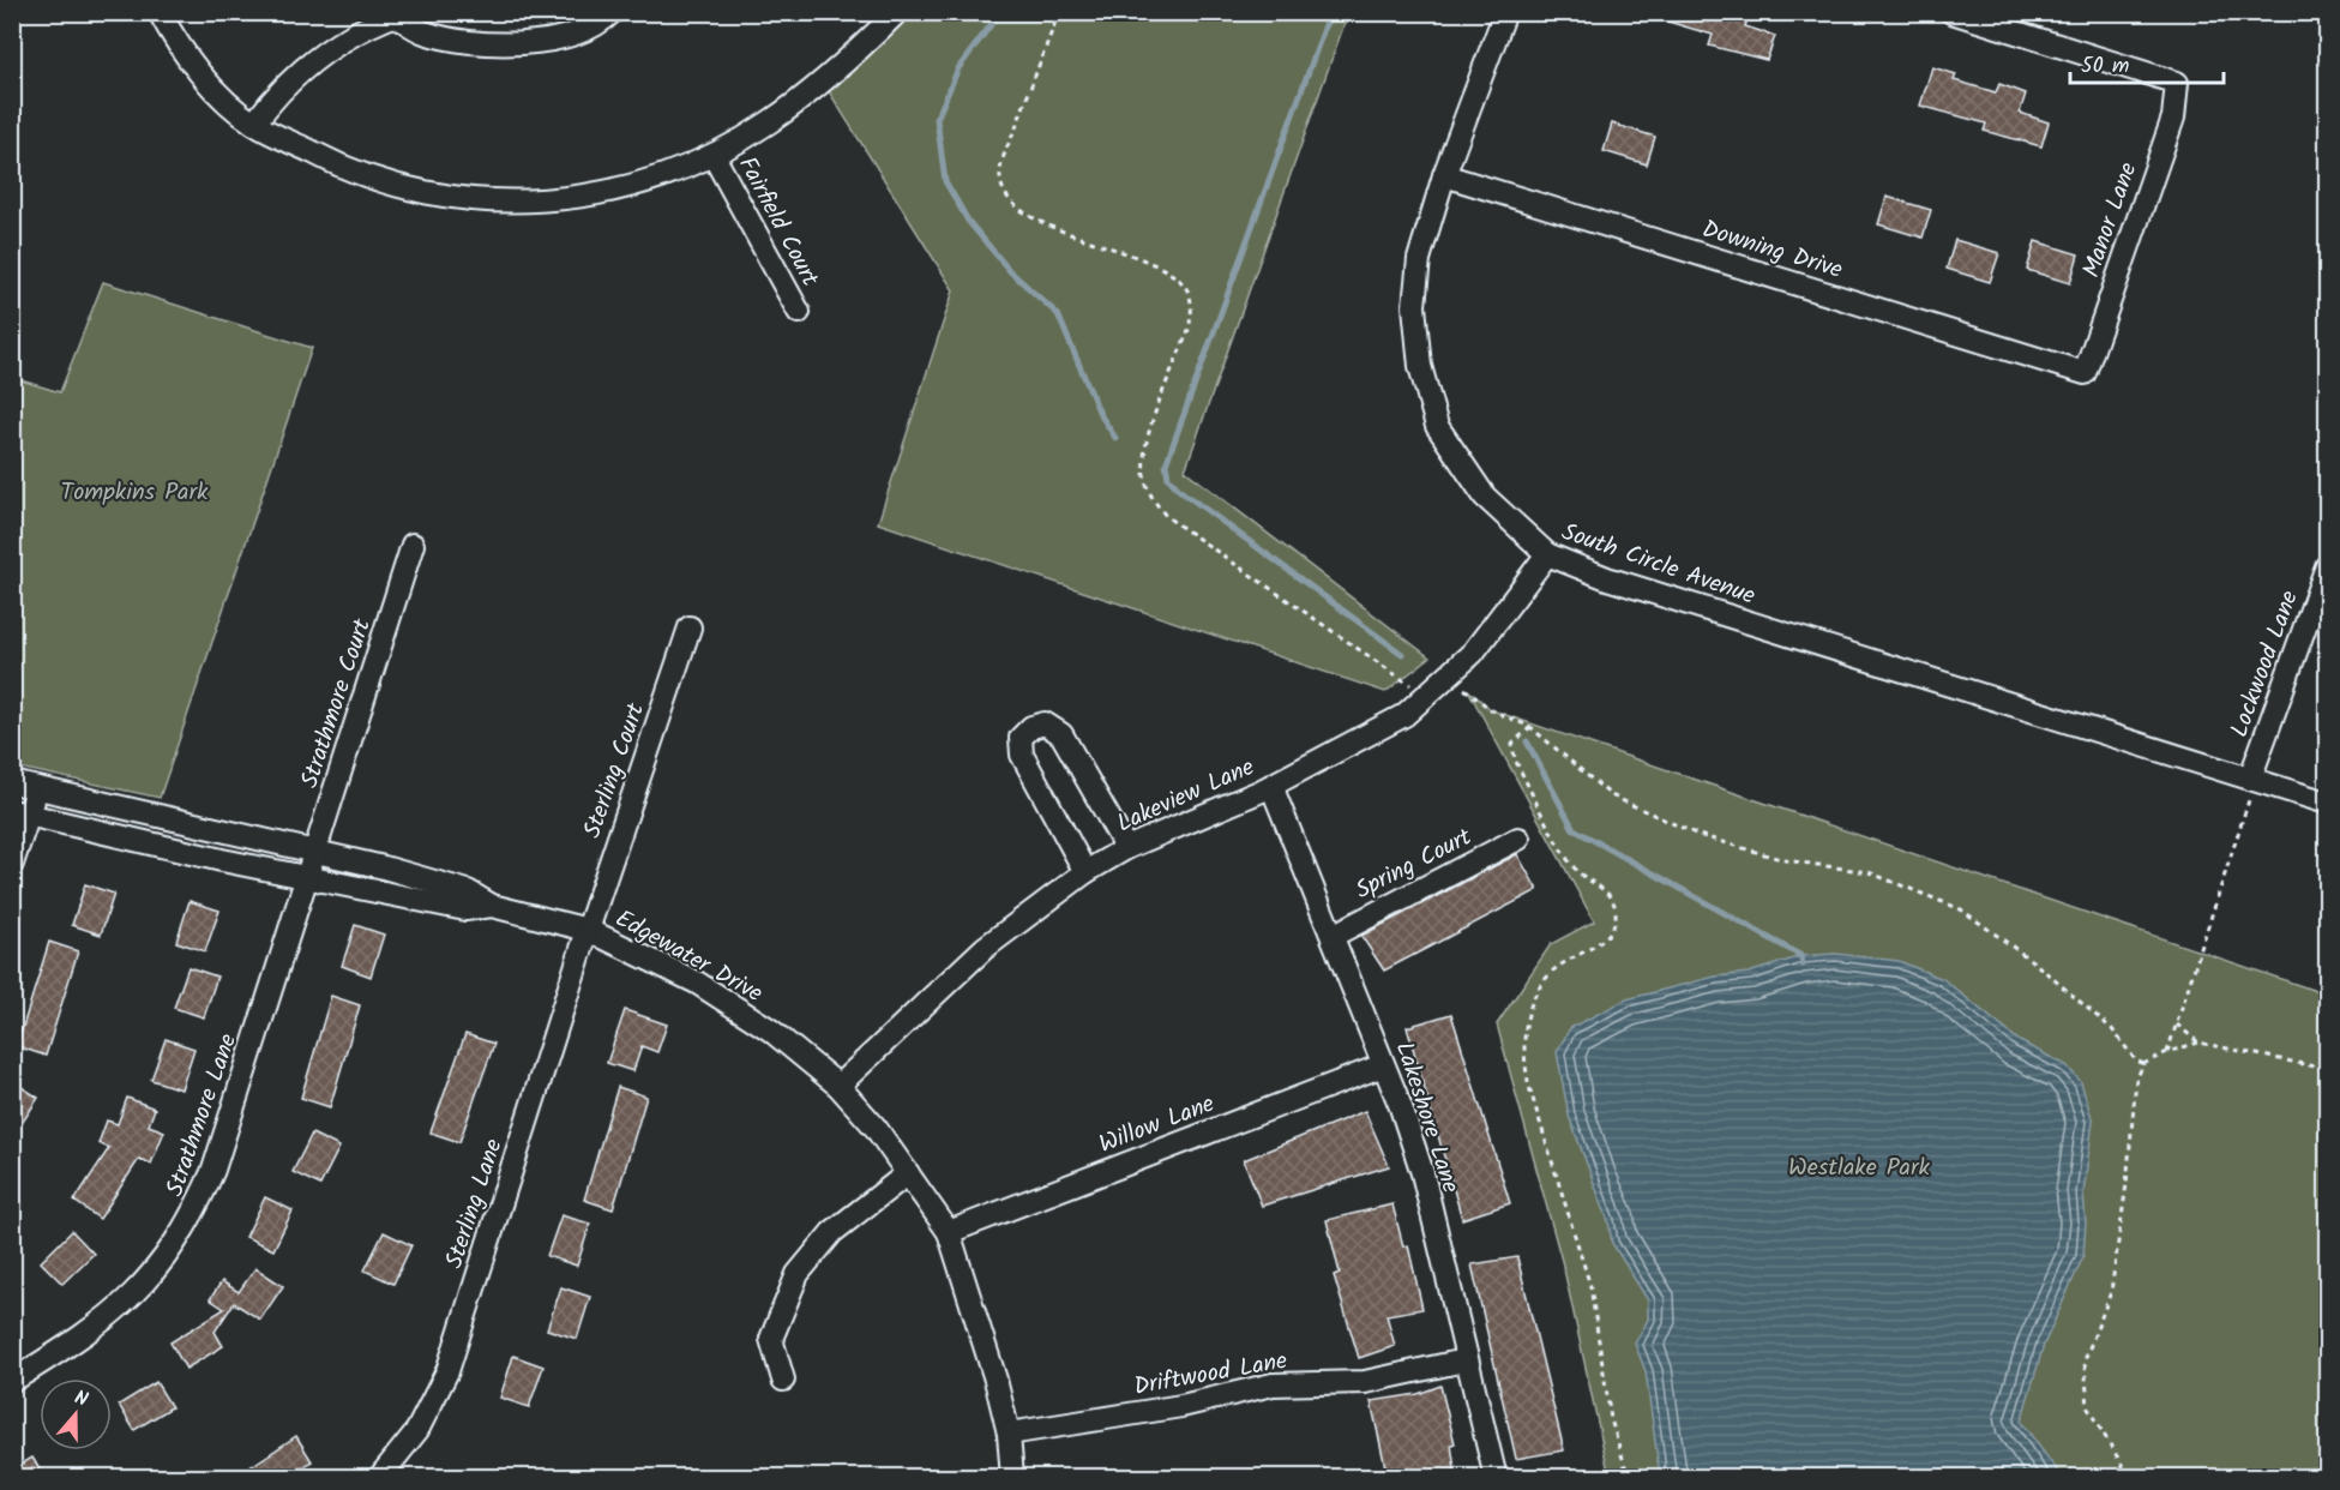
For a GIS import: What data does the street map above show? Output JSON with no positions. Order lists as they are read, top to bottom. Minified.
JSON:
{"streets":{"street":["Manor Lane","Fairfield Court","Downing Drive","South Circle Avenue","Lockwood Lane","Strathmore Court","Sterling Court","Lakeview Lane","Spring Court","Edgewater Drive","Strathmore Lane","Lakeshore Lane","Willow Lane","Sterling Lane","Driftwood Lane"]},"crossings":[["Manor Lane","Downing Drive"],["Downing Drive","South Circle Avenue"],["South Circle Avenue","Lockwood Lane"],["South Circle Avenue","Lakeview Lane"],["Strathmore Court","Edgewater Drive"],["Strathmore Court","Strathmore Lane"],["Sterling Court","Edgewater Drive"],["Sterling Court","Sterling Lane"],["Lakeview Lane","Edgewater Drive"],["Lakeview Lane","Lakeshore Lane"],["Spring Court","Lakeshore Lane"],["Edgewater Drive","Strathmore Lane"],["Edgewater Drive","Willow Lane"],["Edgewater Drive","Sterling Lane"],["Edgewater Drive","Driftwood Lane"],["Lakeshore Lane","Willow Lane"],["Lakeshore Lane","Driftwood Lane"]],"parks":["Tompkins Park","Westlake Park"],"scale_bar":"50 m","north":"top"}
